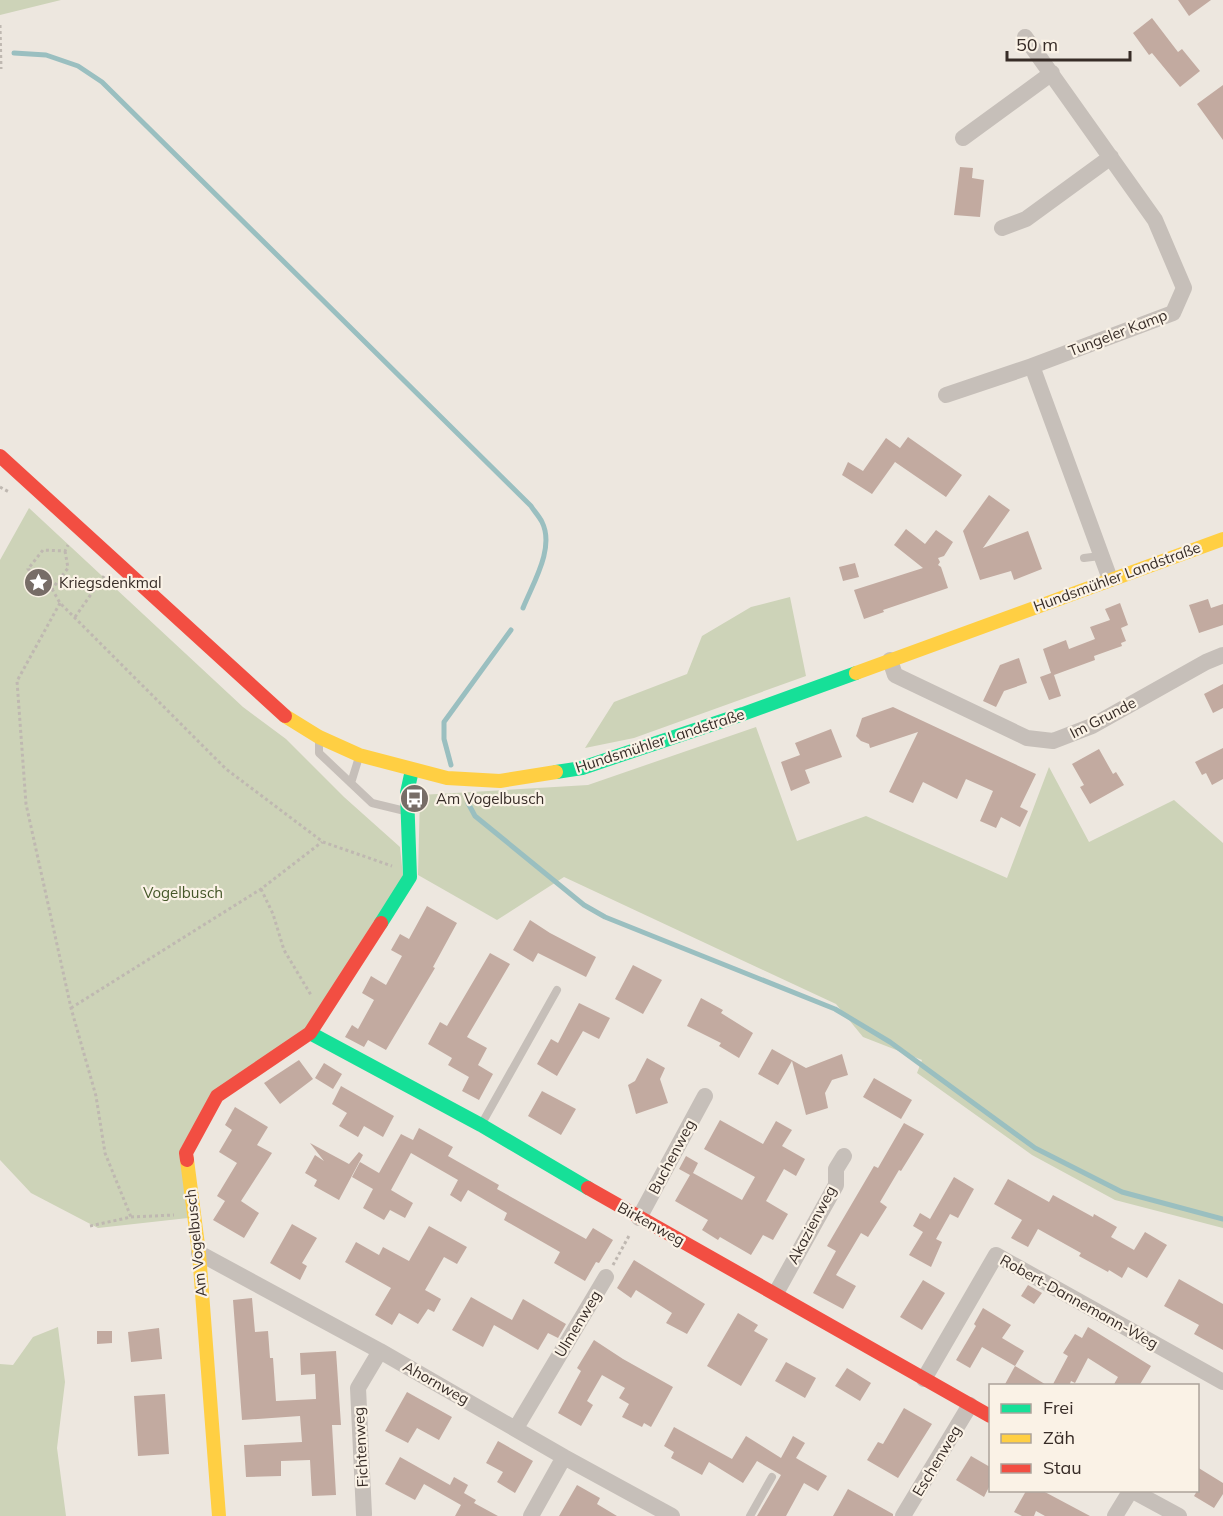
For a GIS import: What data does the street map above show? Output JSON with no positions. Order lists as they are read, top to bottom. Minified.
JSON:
{"streets":{"street":["Tungeler Kamp","Hundsmühler Landstraße","Im Grunde","Buchenweg","Birkenweg","Akazienweg","Am Vogelbusch","Robert-Dannemann-Weg","Ulmenweg","Ahornweg","Fichtenweg","Eschenweg"]},"crossings":[["Hundsmühler Landstraße","Im Grunde"],["Buchenweg","Birkenweg"],["Buchenweg","Ulmenweg"],["Birkenweg","Akazienweg"],["Birkenweg","Am Vogelbusch"],["Birkenweg","Robert-Dannemann-Weg"],["Birkenweg","Ulmenweg"],["Birkenweg","Eschenweg"],["Am Vogelbusch","Ahornweg"],["Ulmenweg","Ahornweg"],["Ahornweg","Fichtenweg"]],"parks":["Vogelbusch"],"places":{"place":["Kriegsdenkmal"],"bus stop":["Am Vogelbusch"]},"legend":["Frei","Zäh","Stau"],"scale_bar":"50 m"}
